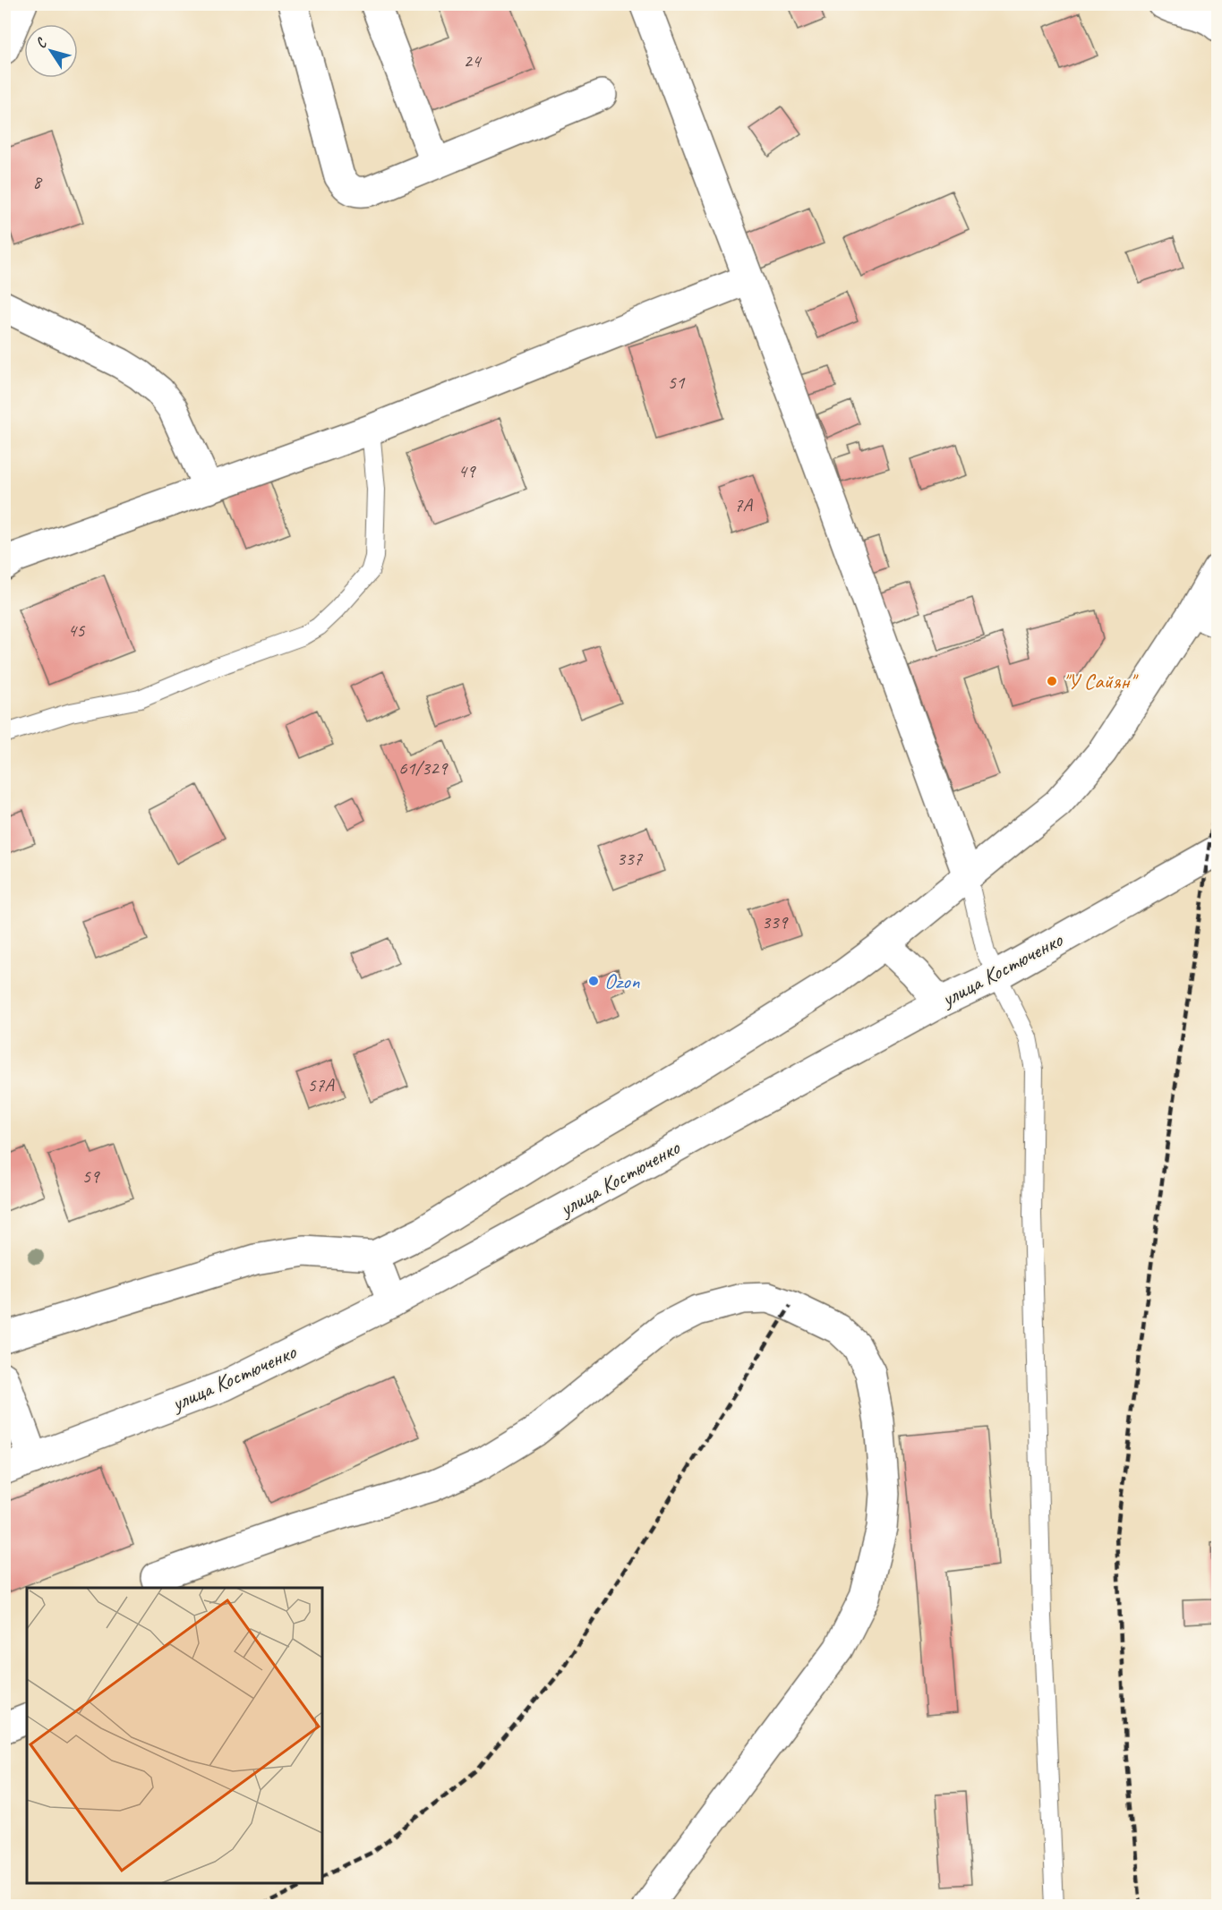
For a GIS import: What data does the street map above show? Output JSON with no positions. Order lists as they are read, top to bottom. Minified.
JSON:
{"streets":{"street":["улица Костюченко"]},"places":["\"У Сайян\"","Ozon"],"house_numbers":["24","8","51","49","7А","45","61/329","337","339","57А","59"],"north":"top left"}
